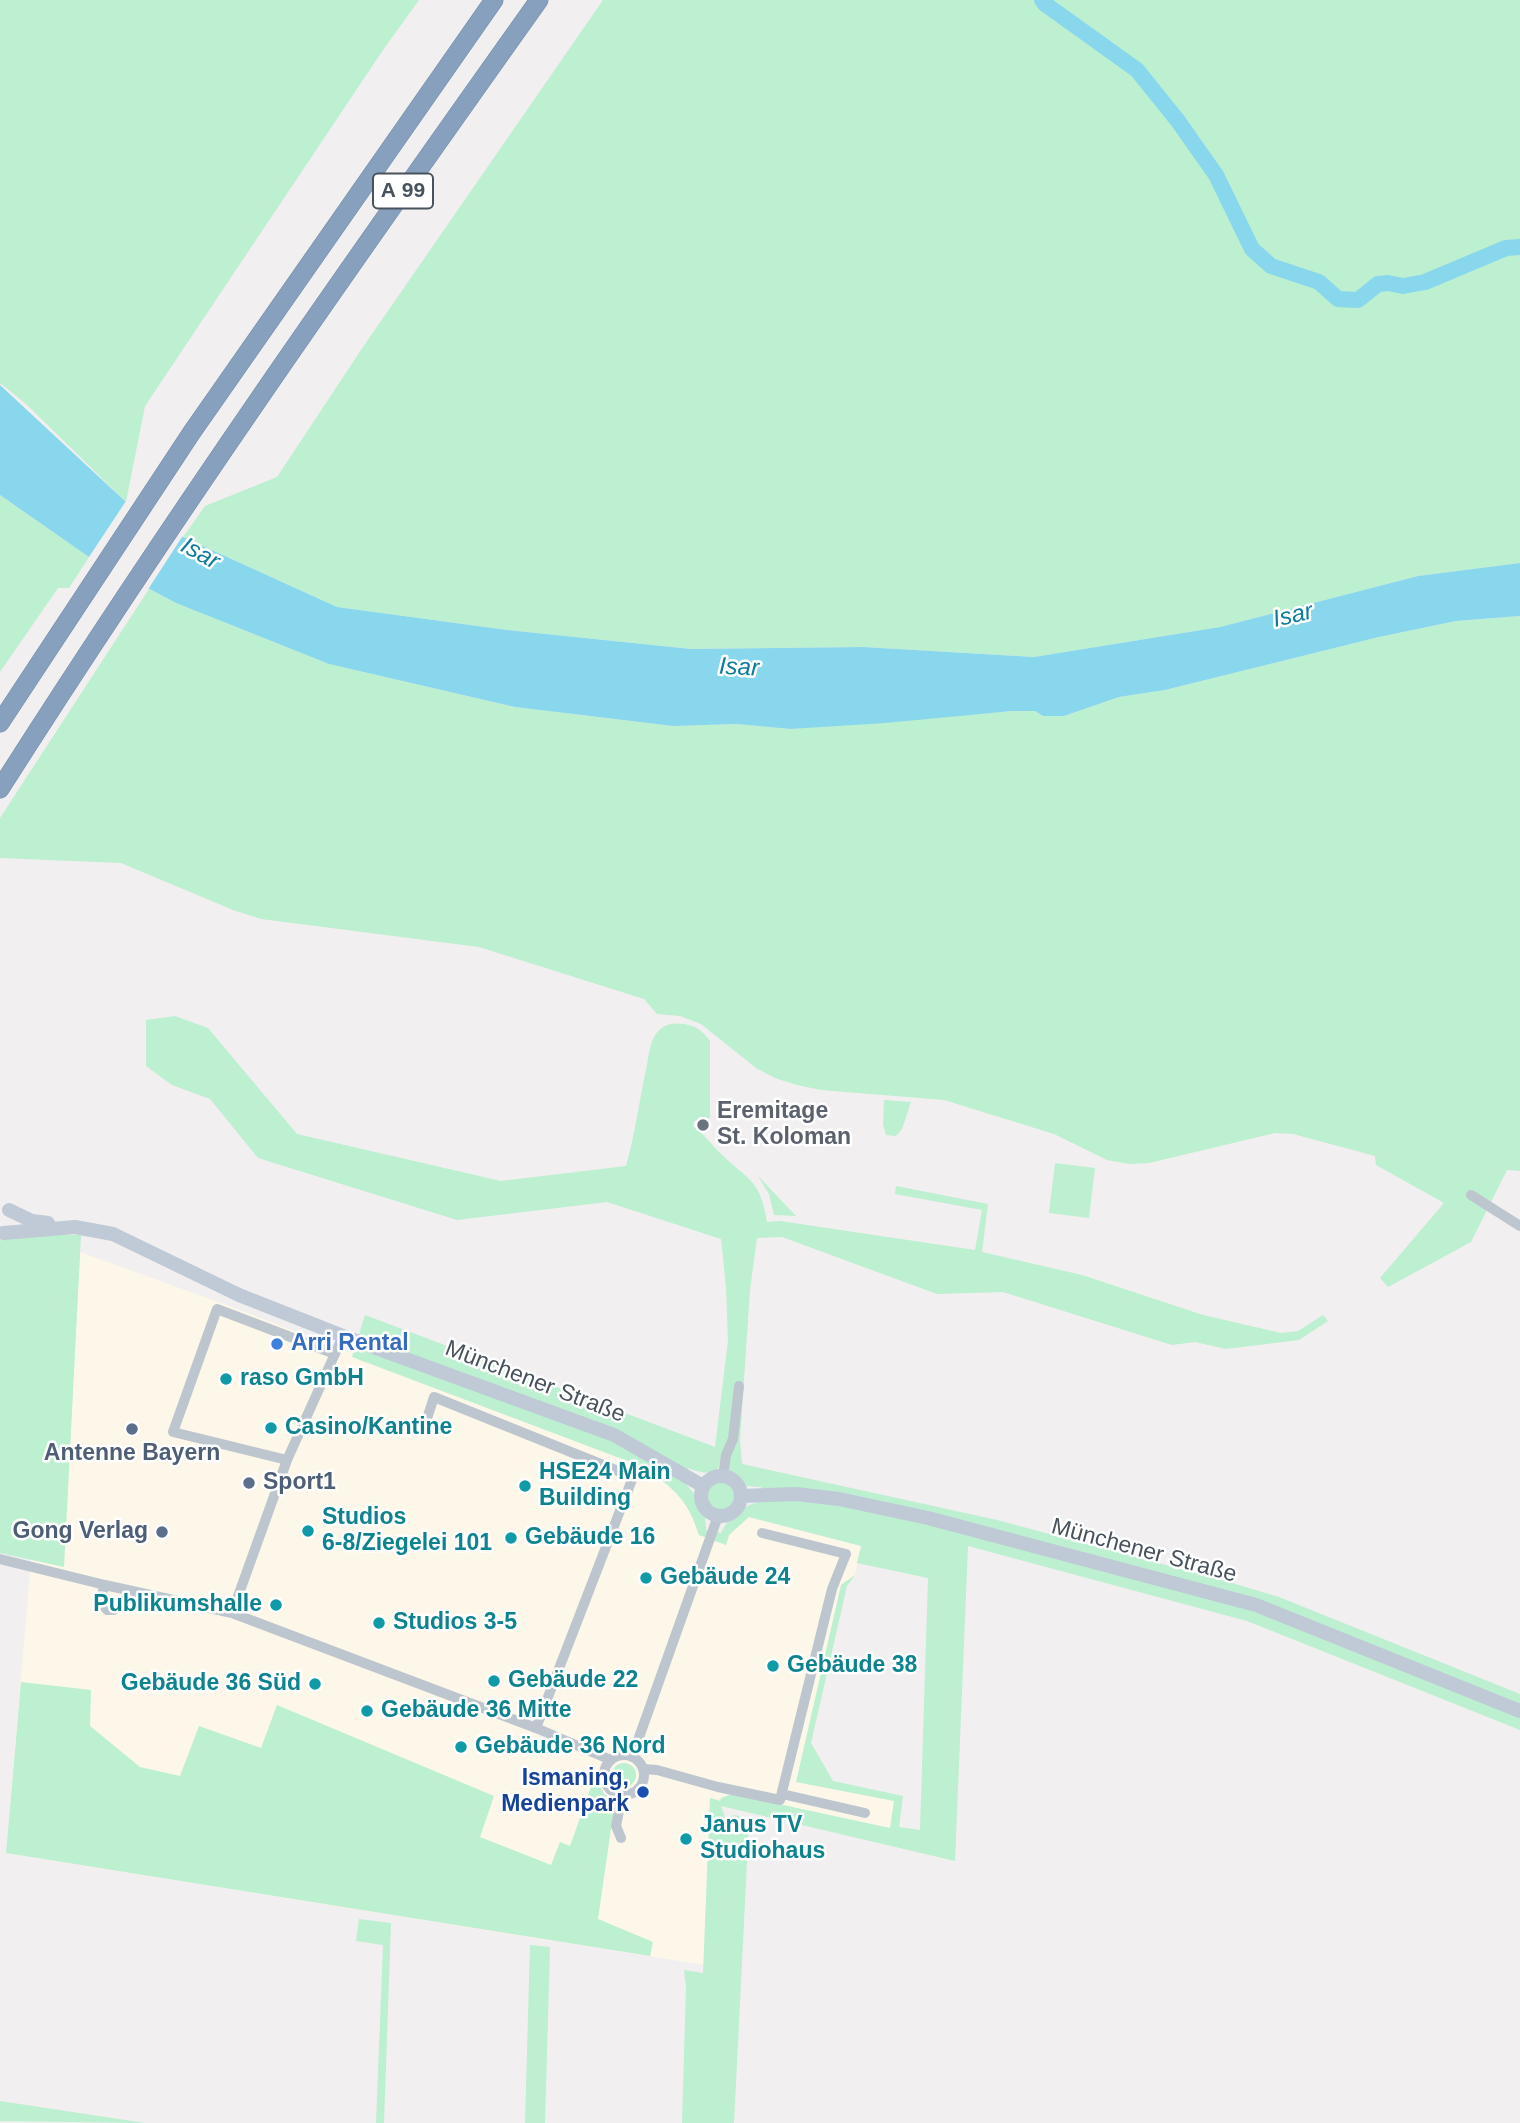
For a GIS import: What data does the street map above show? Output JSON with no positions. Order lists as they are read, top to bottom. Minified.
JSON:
{"streets":{"highway":["A 99"],"main road":["Münchener Straße"]},"water":["Isar"],"places":["Eremitage St. Koloman","Arri Rental","raso GmbH","Casino/Kantine","Antenne Bayern","Sport1","HSE24 Main Building","Studios 6-8/Ziegelei 101","Gong Verlag","Gebäude 16","Gebäude 24","Publikumshalle","Studios 3-5","Gebäude 38","Gebäude 22","Gebäude 36 Süd","Gebäude 36 Mitte","Gebäude 36 Nord","Ismaning, Medienpark","Janus TV Studiohaus"]}
